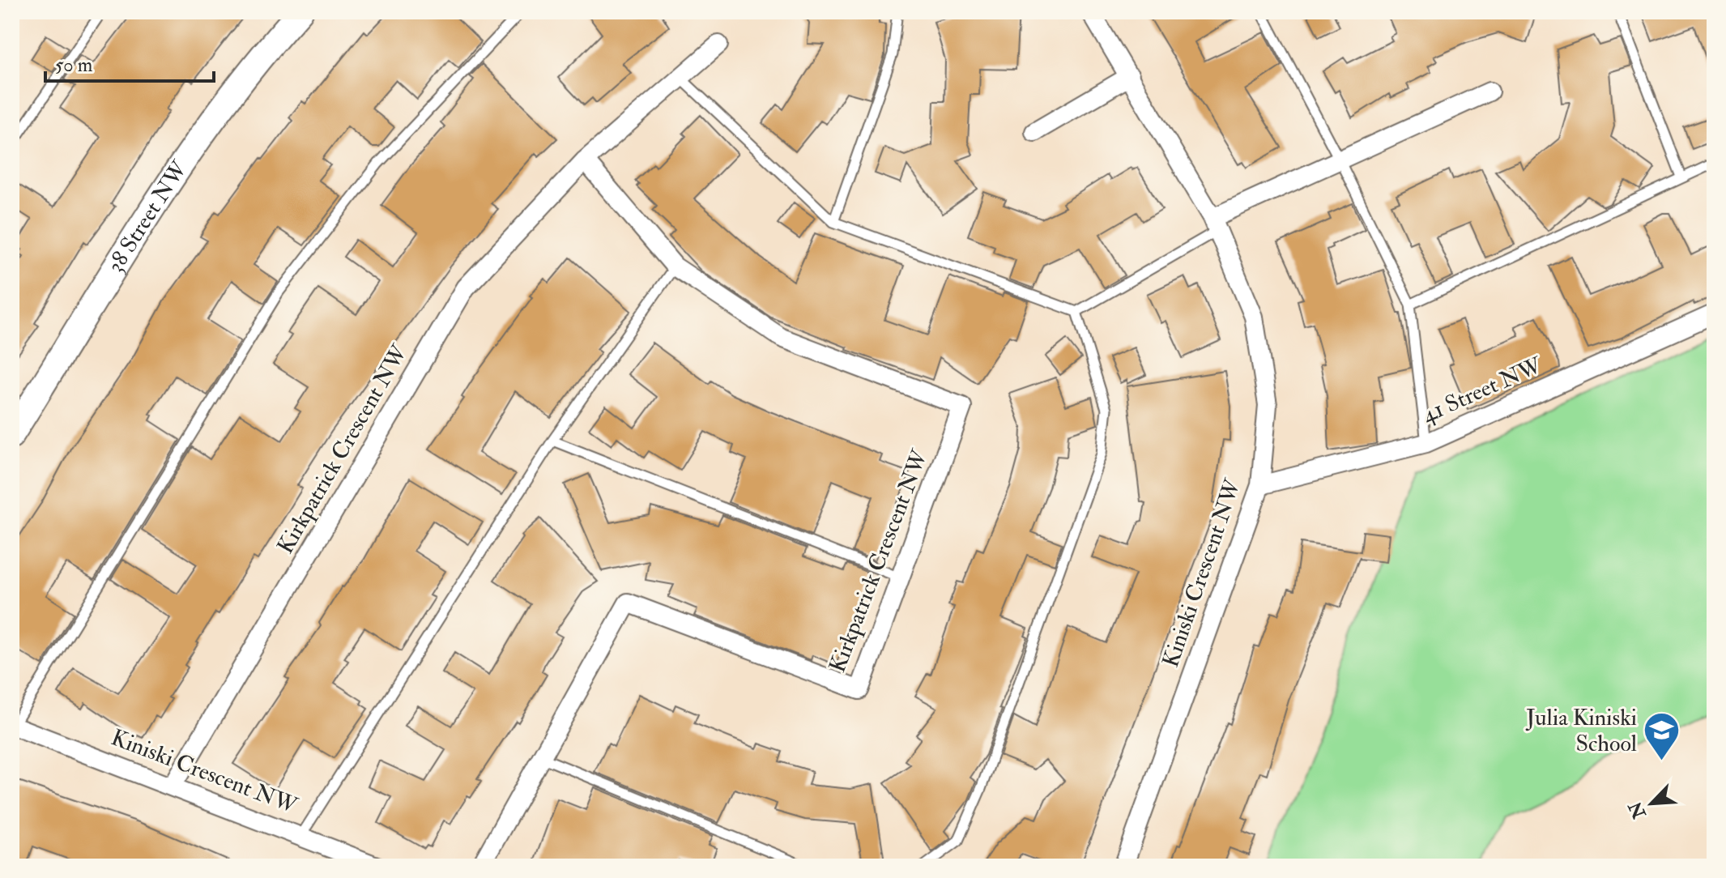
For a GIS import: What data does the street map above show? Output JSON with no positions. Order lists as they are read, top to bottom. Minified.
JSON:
{"streets":{"street":["38 Street NW","41 Street NW","Kirkpatrick Crescent NW","Kiniski Crescent NW"]},"crossings":[["41 Street NW","Kiniski Crescent NW"],["Kirkpatrick Crescent NW","Kiniski Crescent NW"]],"places":{"school or university":["Julia Kiniski School"]},"scale_bar":"50 m","north":"bottom left"}
